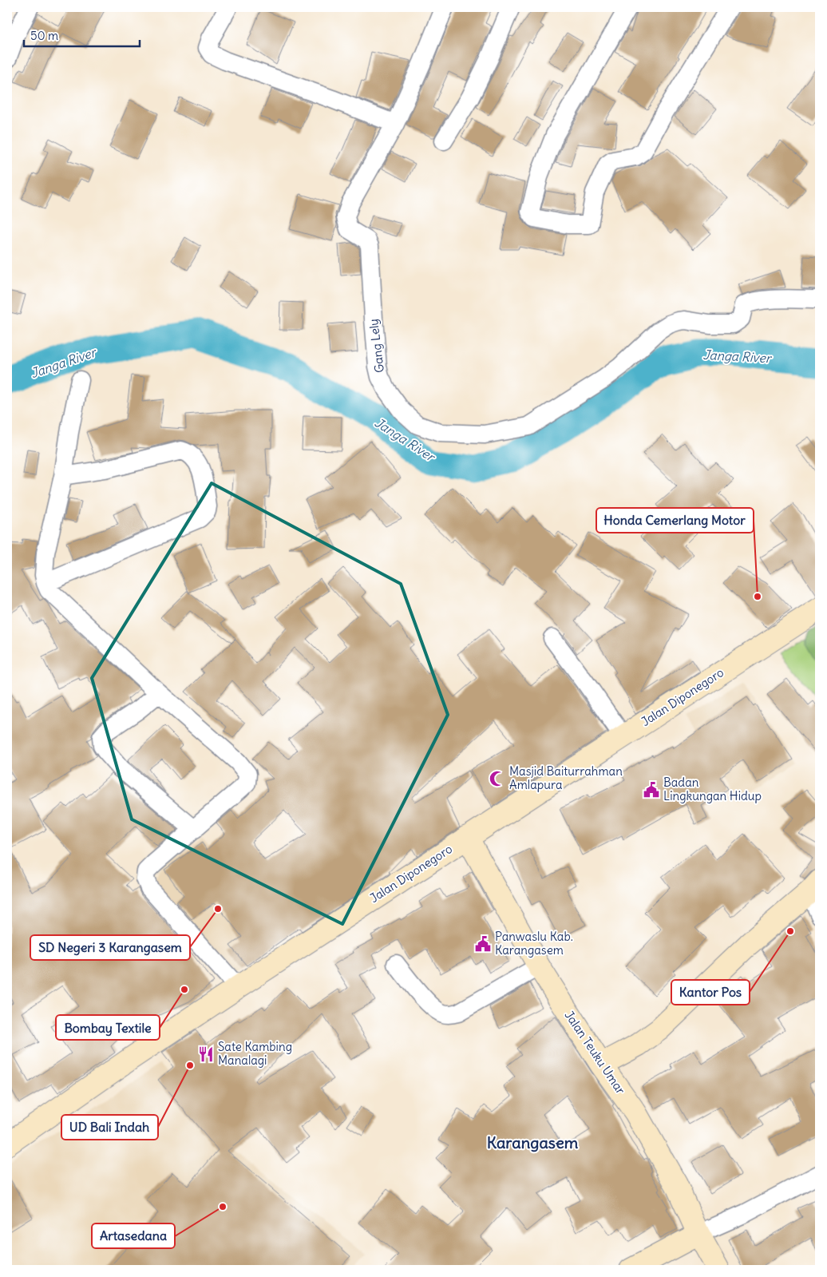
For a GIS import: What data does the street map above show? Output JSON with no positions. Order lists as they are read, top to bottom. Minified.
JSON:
{"streets":{"street":["Gang Lely","Jalan Diponegoro","Jalan Teuku Umar"]},"crossings":[["Jalan Diponegoro","Jalan Teuku Umar"]],"districts":["Karangasem"],"water":["Janga River"],"places":{"other":["Honda Cemerlang Motor","SD Negeri 3 Karangasem","Kantor Pos","Bombay Textile","UD Bali Indah","Artasedana"],"mosque":["Masjid Baiturrahman Amlapura"],"public building":["Badan Lingkungan Hidup","Panwaslu Kab. Karangasem"],"restaurant":["Sate Kambing Manalagi"]},"scale_bar":"50 m"}
